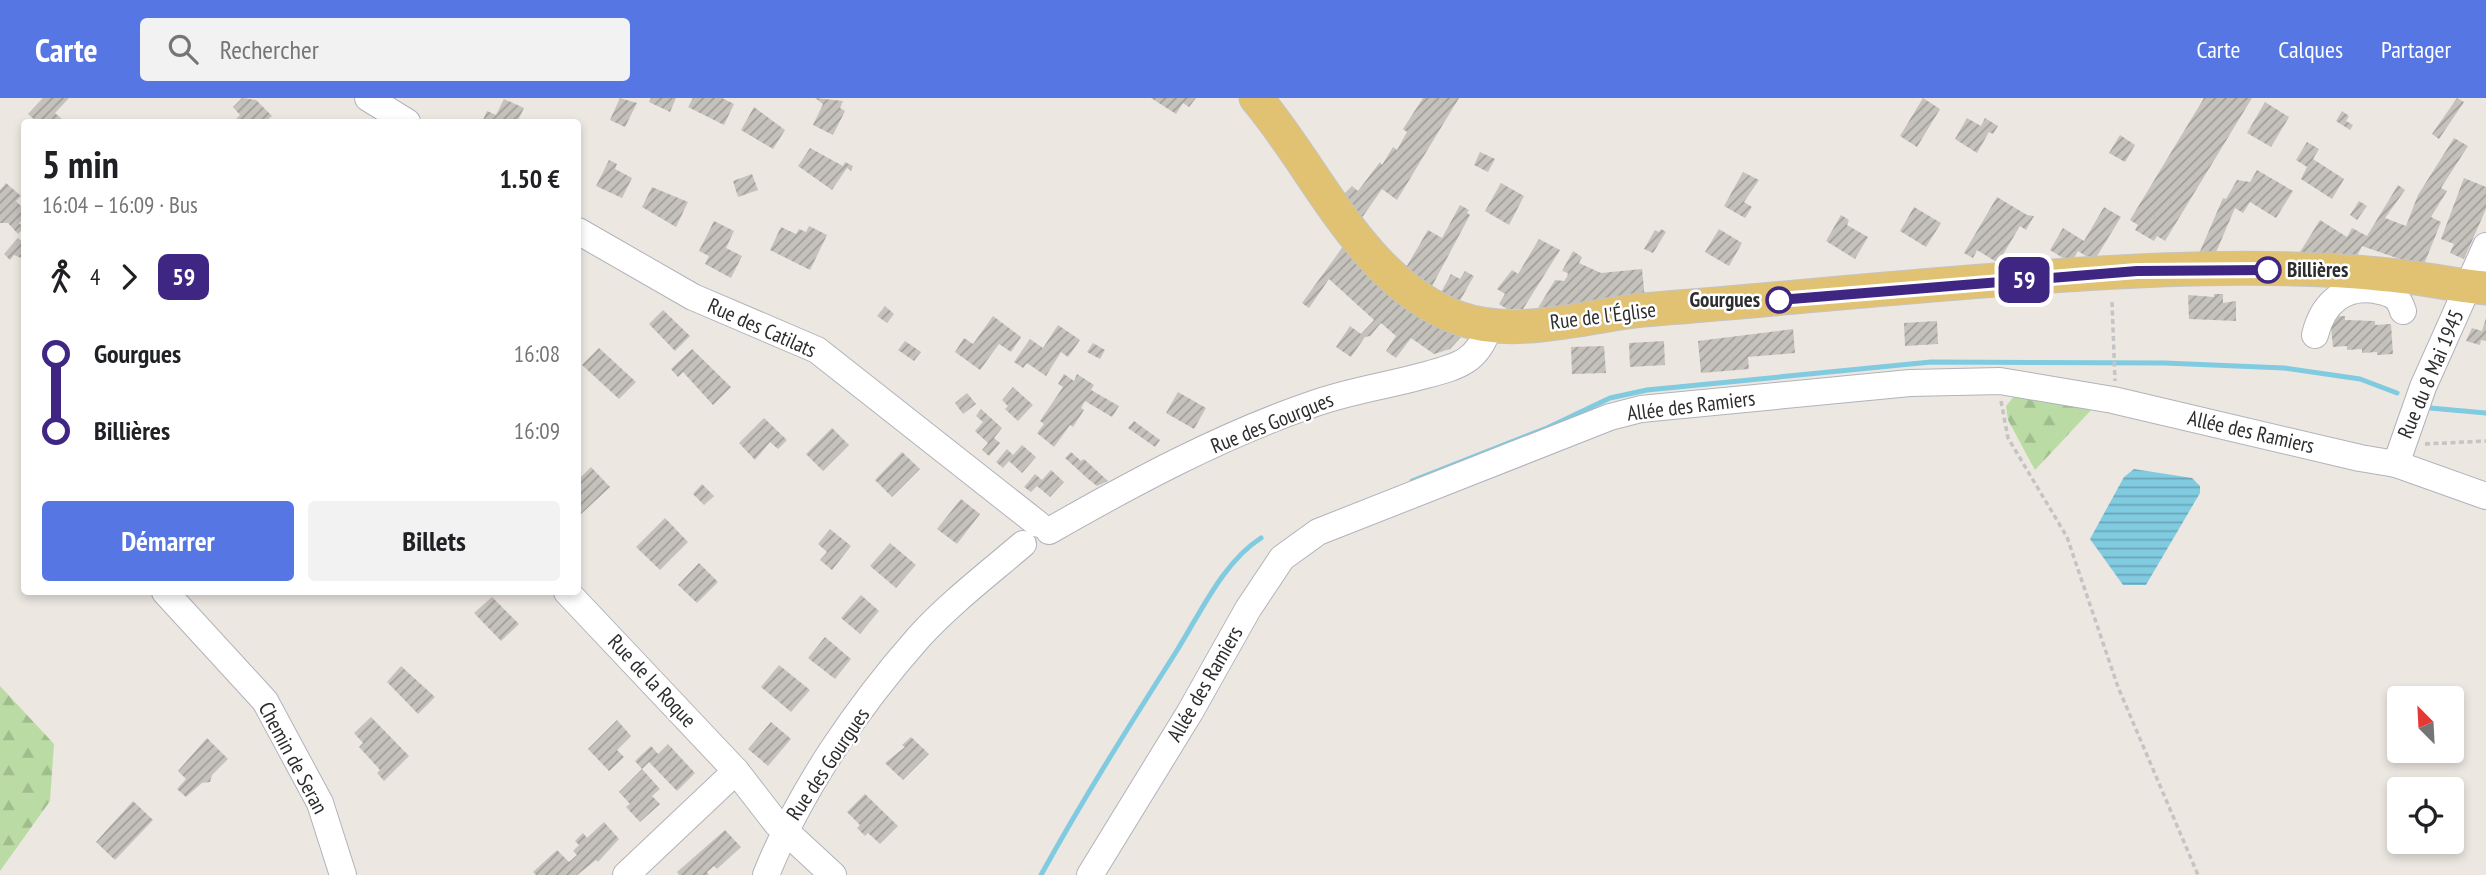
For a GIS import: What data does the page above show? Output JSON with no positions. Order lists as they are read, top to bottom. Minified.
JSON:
{"streets":{"main road":["Rue de l'Église"],"street":["Rue des Catilats","Rue du 8 Mai 1945","Allée des Ramiers","Rue des Gourgues","Rue de la Roque","Chemin de Seran"]},"crossings":[["Rue de l'Église","Rue du 8 Mai 1945"],["Rue de l'Église","Rue des Gourgues"],["Rue des Catilats","Rue des Gourgues"],["Rue du 8 Mai 1945","Allée des Ramiers"],["Rue des Gourgues","Rue de la Roque"]],"places":["Billières","Gourgues"],"lines":["bus line 59"],"north":"top left","page":{"header":"Carte","search":"Rechercher","nav":["Carte","Calques","Partager"],"on_map":"59","heading":["5 min","16:04 – 16:09 · Bus","1.50 €"],"legs":["4","59"],"list":[{"name":"Gourgues","value":"16:08"},{"name":"Billières","value":"16:09"}],"buttons":["Démarrer","Billets"]}}
